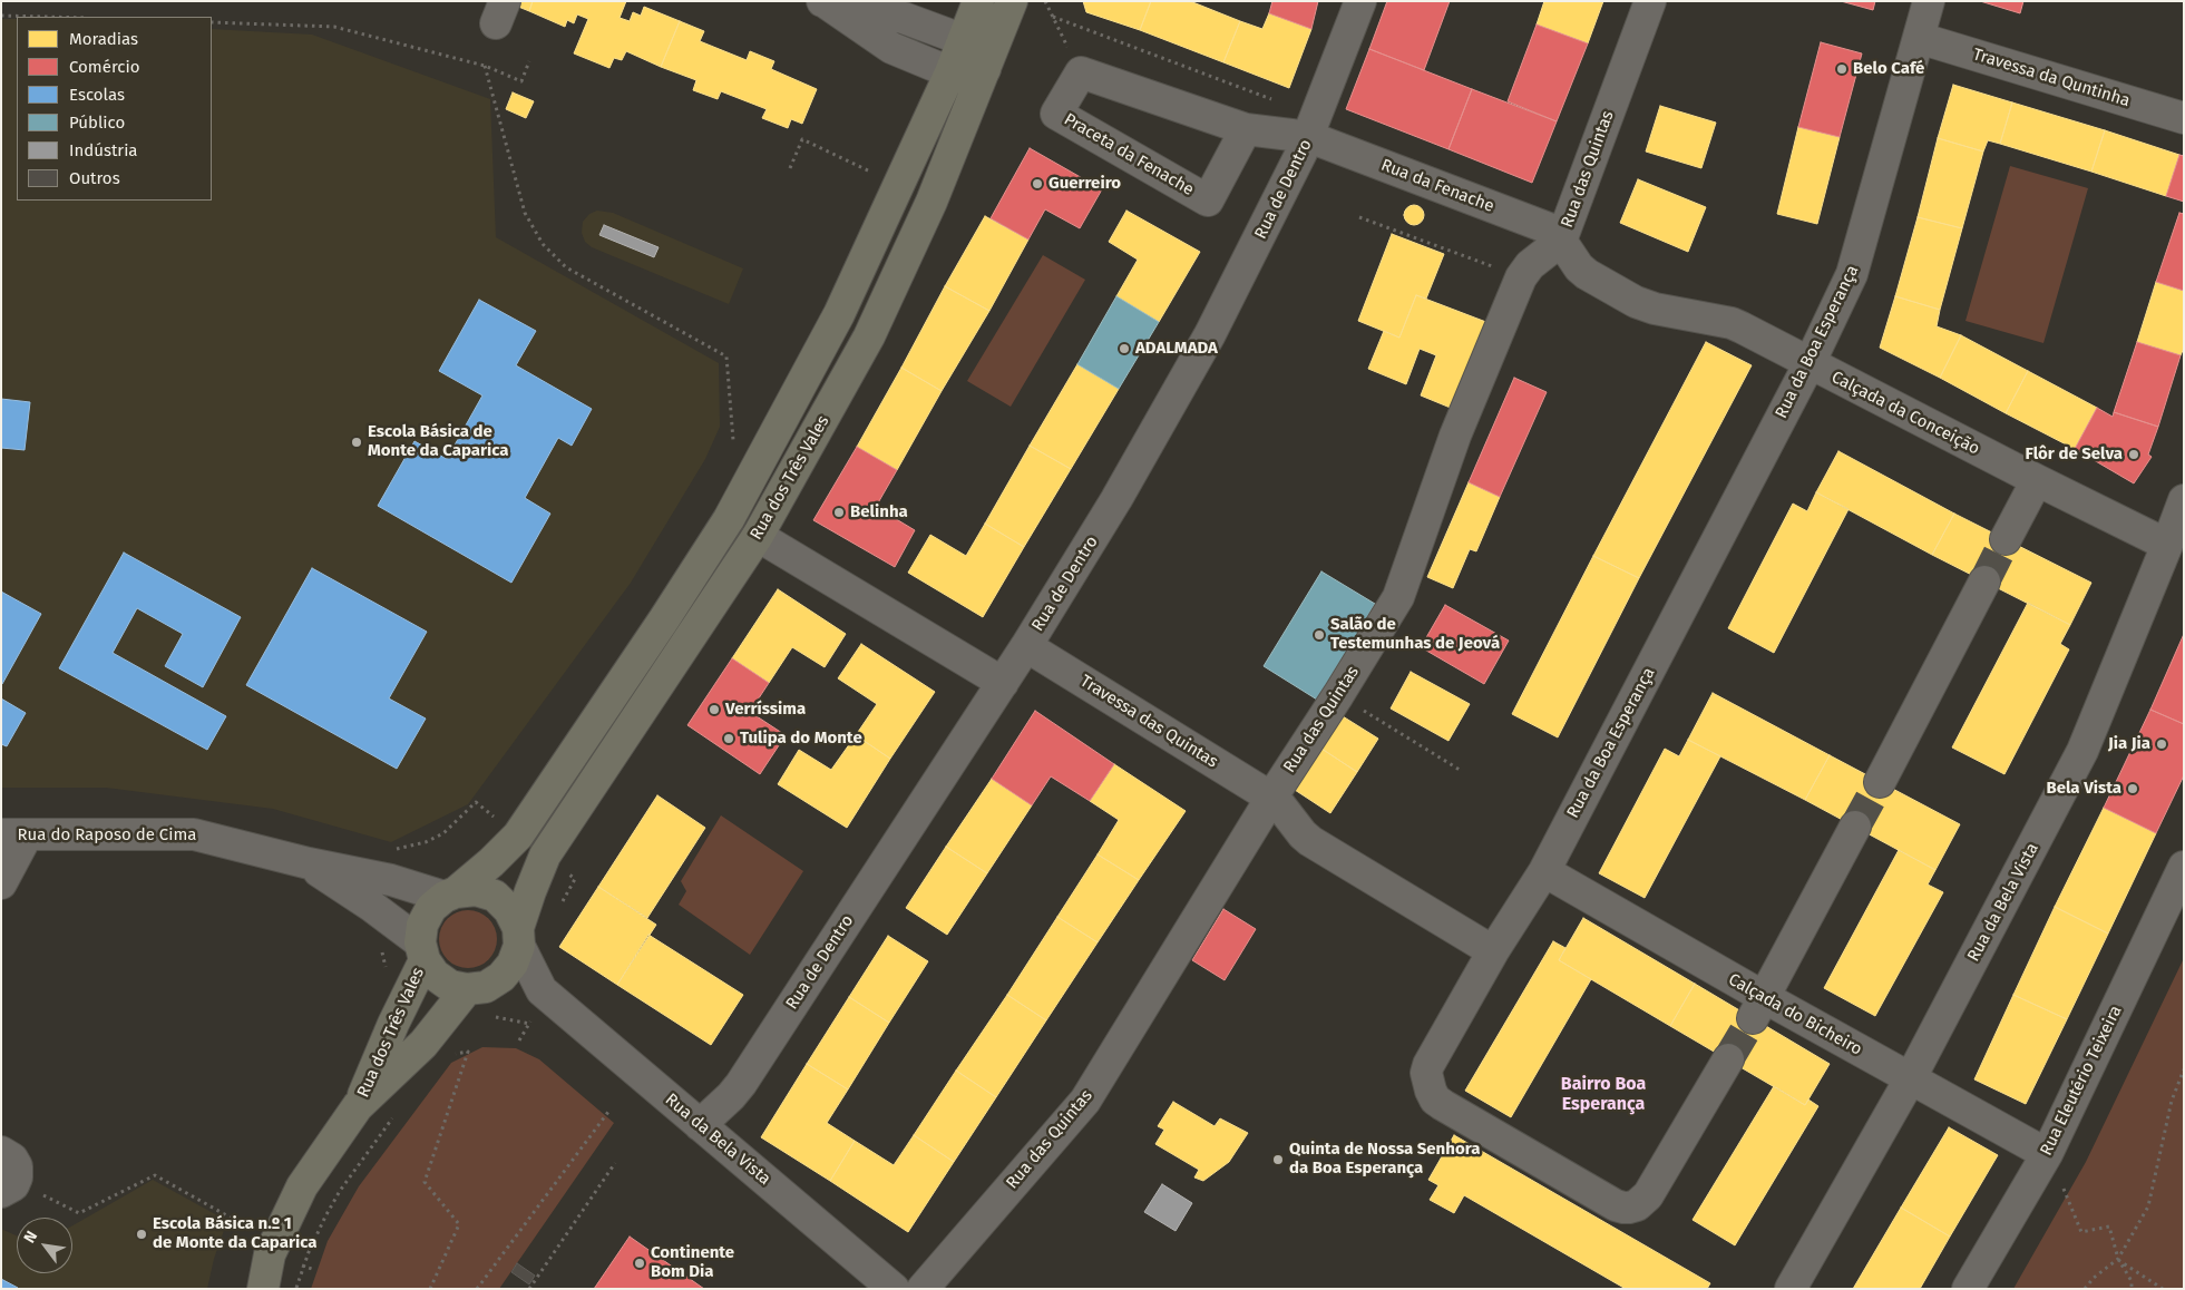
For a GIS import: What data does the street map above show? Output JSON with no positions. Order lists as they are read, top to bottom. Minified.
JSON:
{"streets":{"main road":["Rua dos Três Vales"],"street":["Travessa da Quntinha","Praceta da Fenache","Rua das Quintas","Rua da Fenache","Rua de Dentro","Rua da Boa Esperança","Calçada da Conceição","Travessa das Quintas","Rua do Raposo de Cima","Rua da Bela Vista","Calçada do Bicheiro","Rua Eleutério Teixeira"]},"crossings":[["Travessa da Quntinha","Rua da Boa Esperança"],["Rua das Quintas","Rua da Fenache"],["Rua das Quintas","Calçada da Conceição"],["Rua das Quintas","Travessa das Quintas"],["Rua da Fenache","Rua de Dentro"],["Rua da Fenache","Calçada da Conceição"],["Rua de Dentro","Travessa das Quintas"],["Rua de Dentro","Rua da Bela Vista"],["Rua da Boa Esperança","Calçada da Conceição"],["Rua da Boa Esperança","Calçada do Bicheiro"],["Calçada da Conceição","Rua da Bela Vista"],["Rua dos Três Vales","Rua do Raposo de Cima"],["Rua dos Três Vales","Rua da Bela Vista"],["Rua do Raposo de Cima","Rua da Bela Vista"],["Rua da Bela Vista","Calçada do Bicheiro"],["Calçada do Bicheiro","Rua Eleutério Teixeira"]],"districts":["Bairro Boa Esperança"],"places":["Belo Café","Guerreiro","ADALMADA","Escola Básica de Monte da Caparica","Flôr de Selva","Belinha","Salão de Testemunhas de Jeová","Verríssima","Tulipa do Monte","Jia Jia","Bela Vista","Quinta de Nossa Senhora da Boa Esperança","Escola Básica n.º 1 de Monte da Caparica","Continente Bom Dia"],"legend":["Moradias","Comércio","Escolas","Público","Indústria","Outros"],"north":"top left"}
